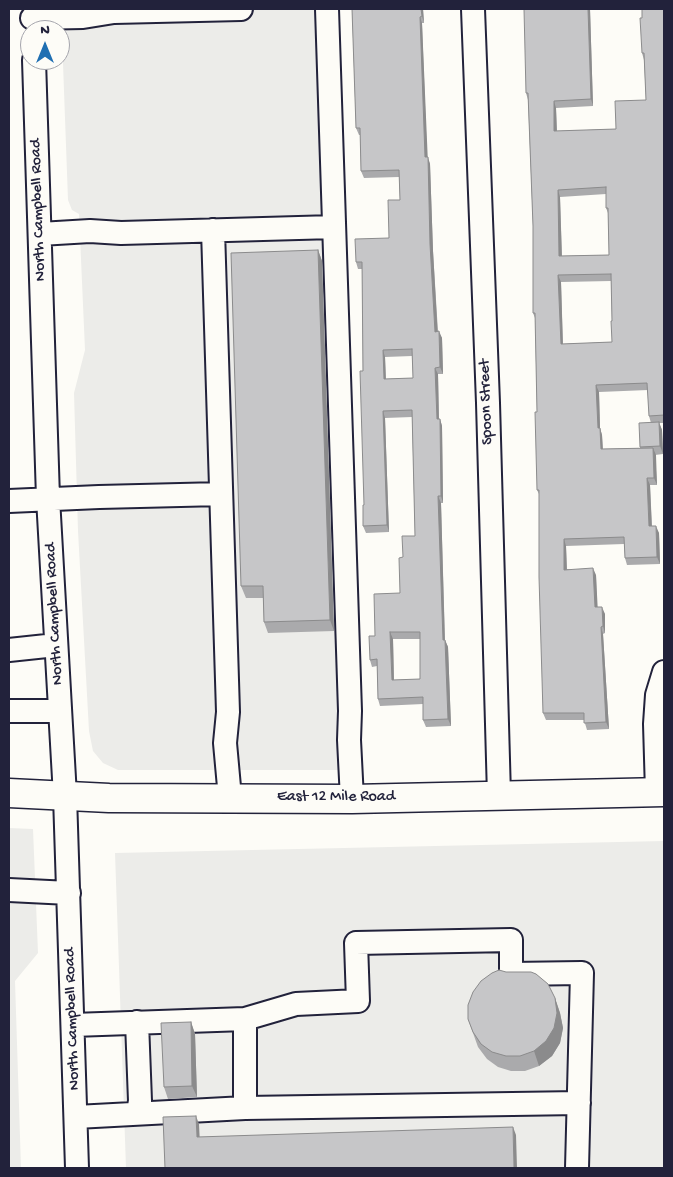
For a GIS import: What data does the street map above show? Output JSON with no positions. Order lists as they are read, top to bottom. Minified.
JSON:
{"streets":{"main road":["East 12 Mile Road"],"street":["North Campbell Road","Spoon Street"]},"crossings":[["North Campbell Road","East 12 Mile Road"],["Spoon Street","East 12 Mile Road"]],"north":"top"}
